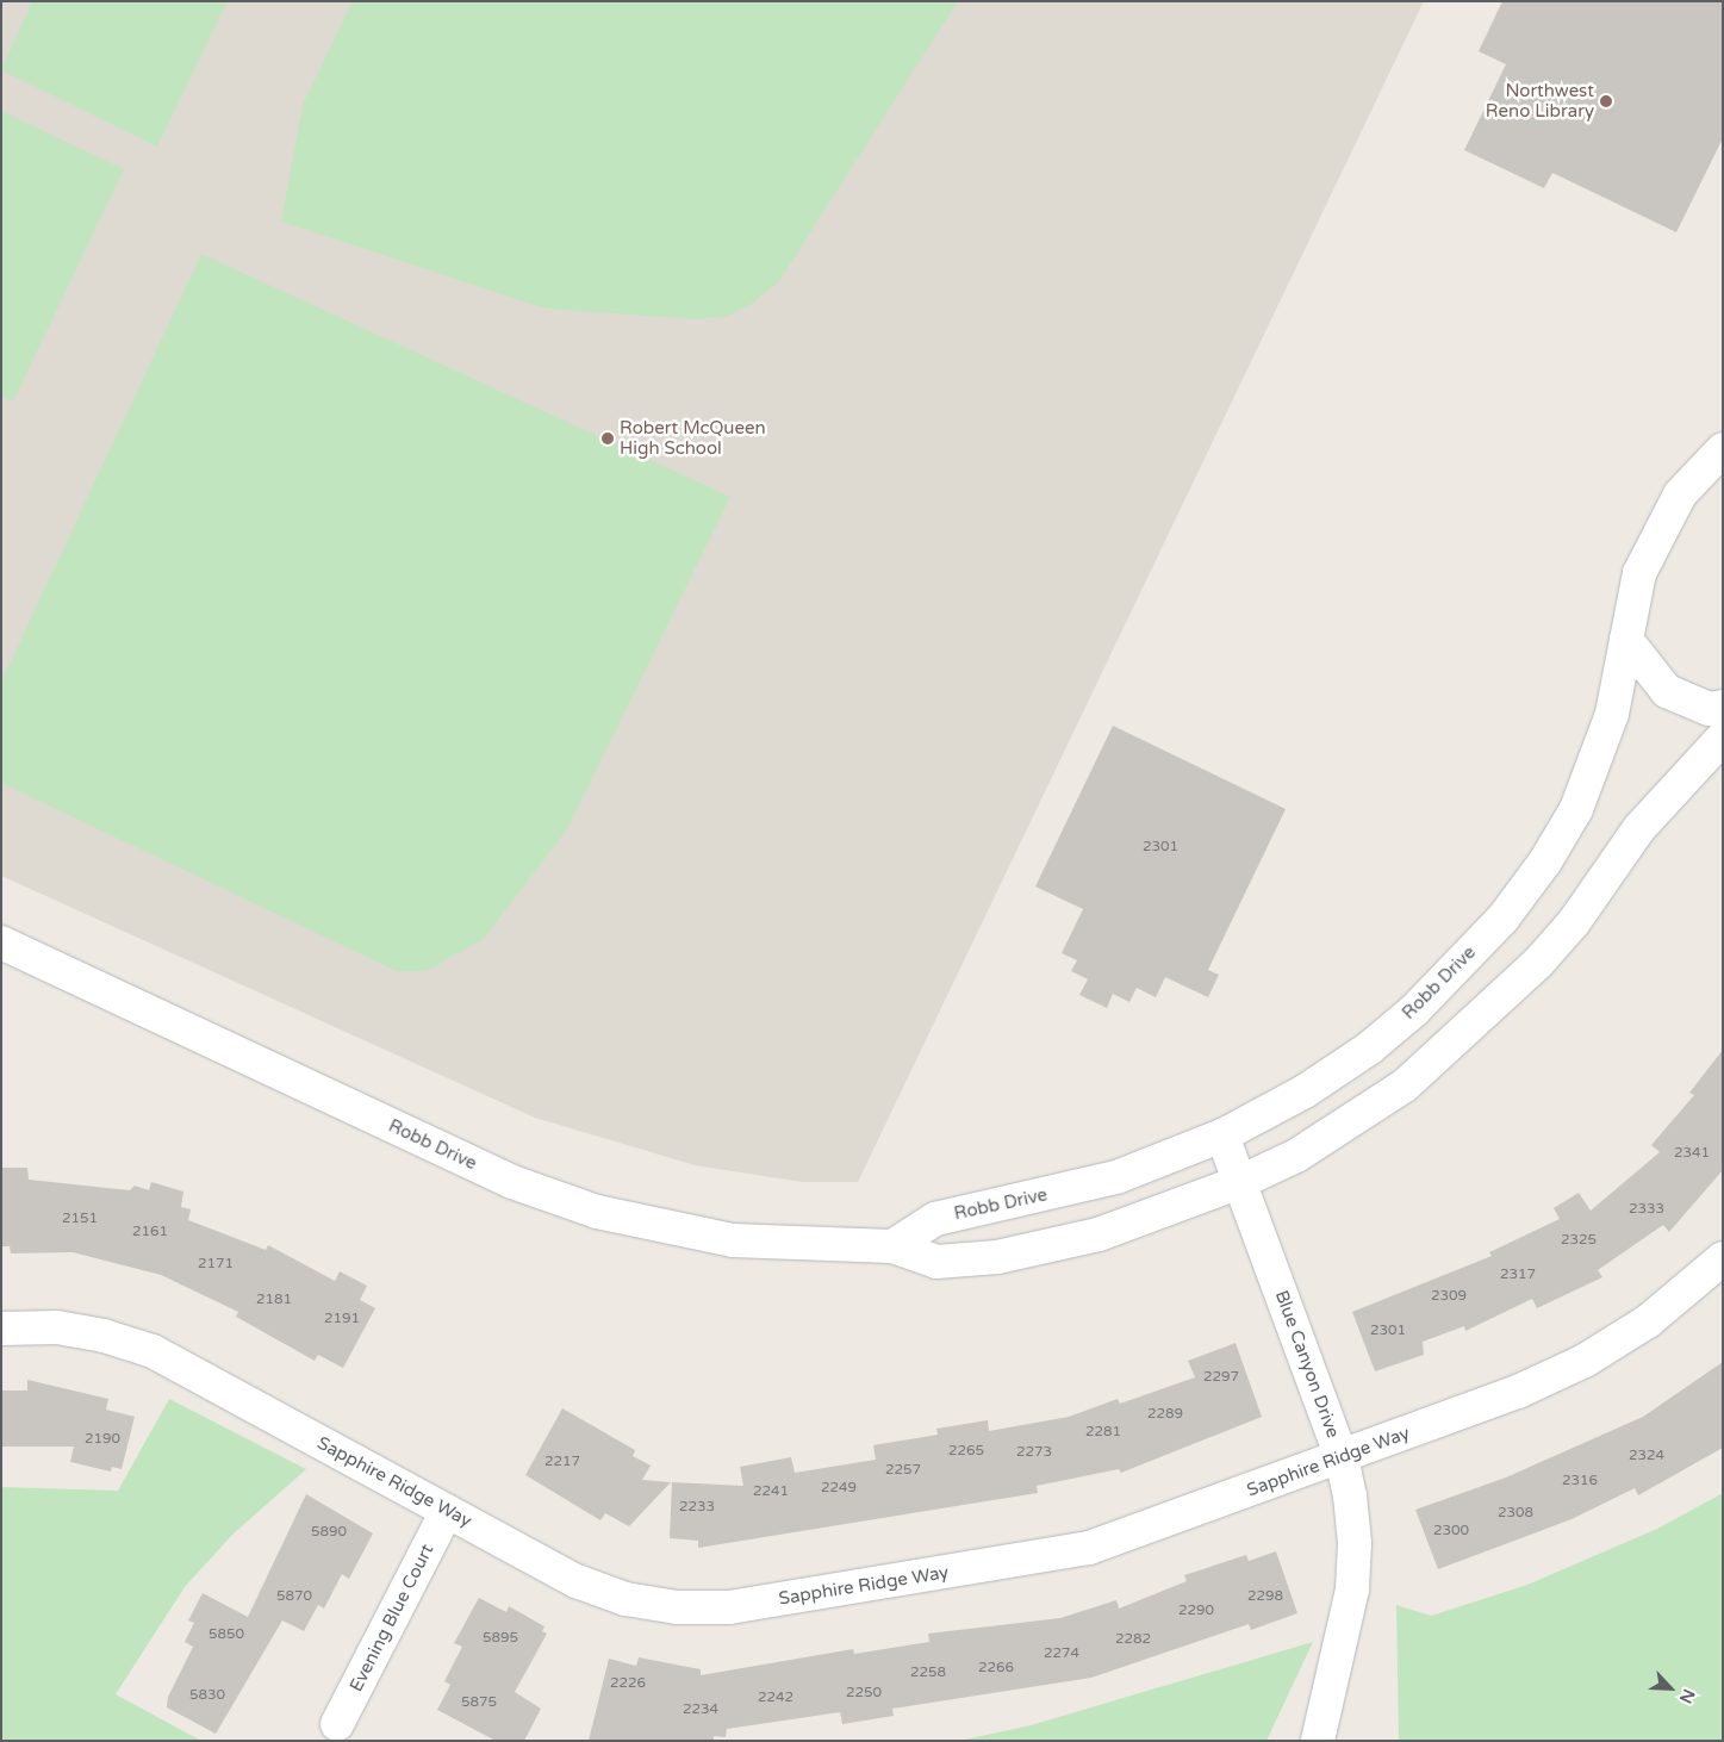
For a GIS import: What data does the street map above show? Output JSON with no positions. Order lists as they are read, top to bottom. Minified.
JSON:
{"streets":{"street":["Robb Drive","Blue Canyon Drive","Sapphire Ridge Way","Evening Blue Court"]},"crossings":[["Robb Drive","Blue Canyon Drive"],["Blue Canyon Drive","Sapphire Ridge Way"],["Sapphire Ridge Way","Evening Blue Court"]],"places":["Northwest Reno Library","Robert McQueen High School"],"house_numbers":["2301","2341","2333","2151","2161","2325","2171","2317","2309","2181","2191","2301","2297","2289","2281","2190","2265","2273","2324","2217","2257","2316","2249","2241","2233","2308","2300","5890","5870","2298","2290","5850","5895","2282","2274","2266","2258","2226","2250","5830","2242","5875","2234"],"north":"bottom right"}
